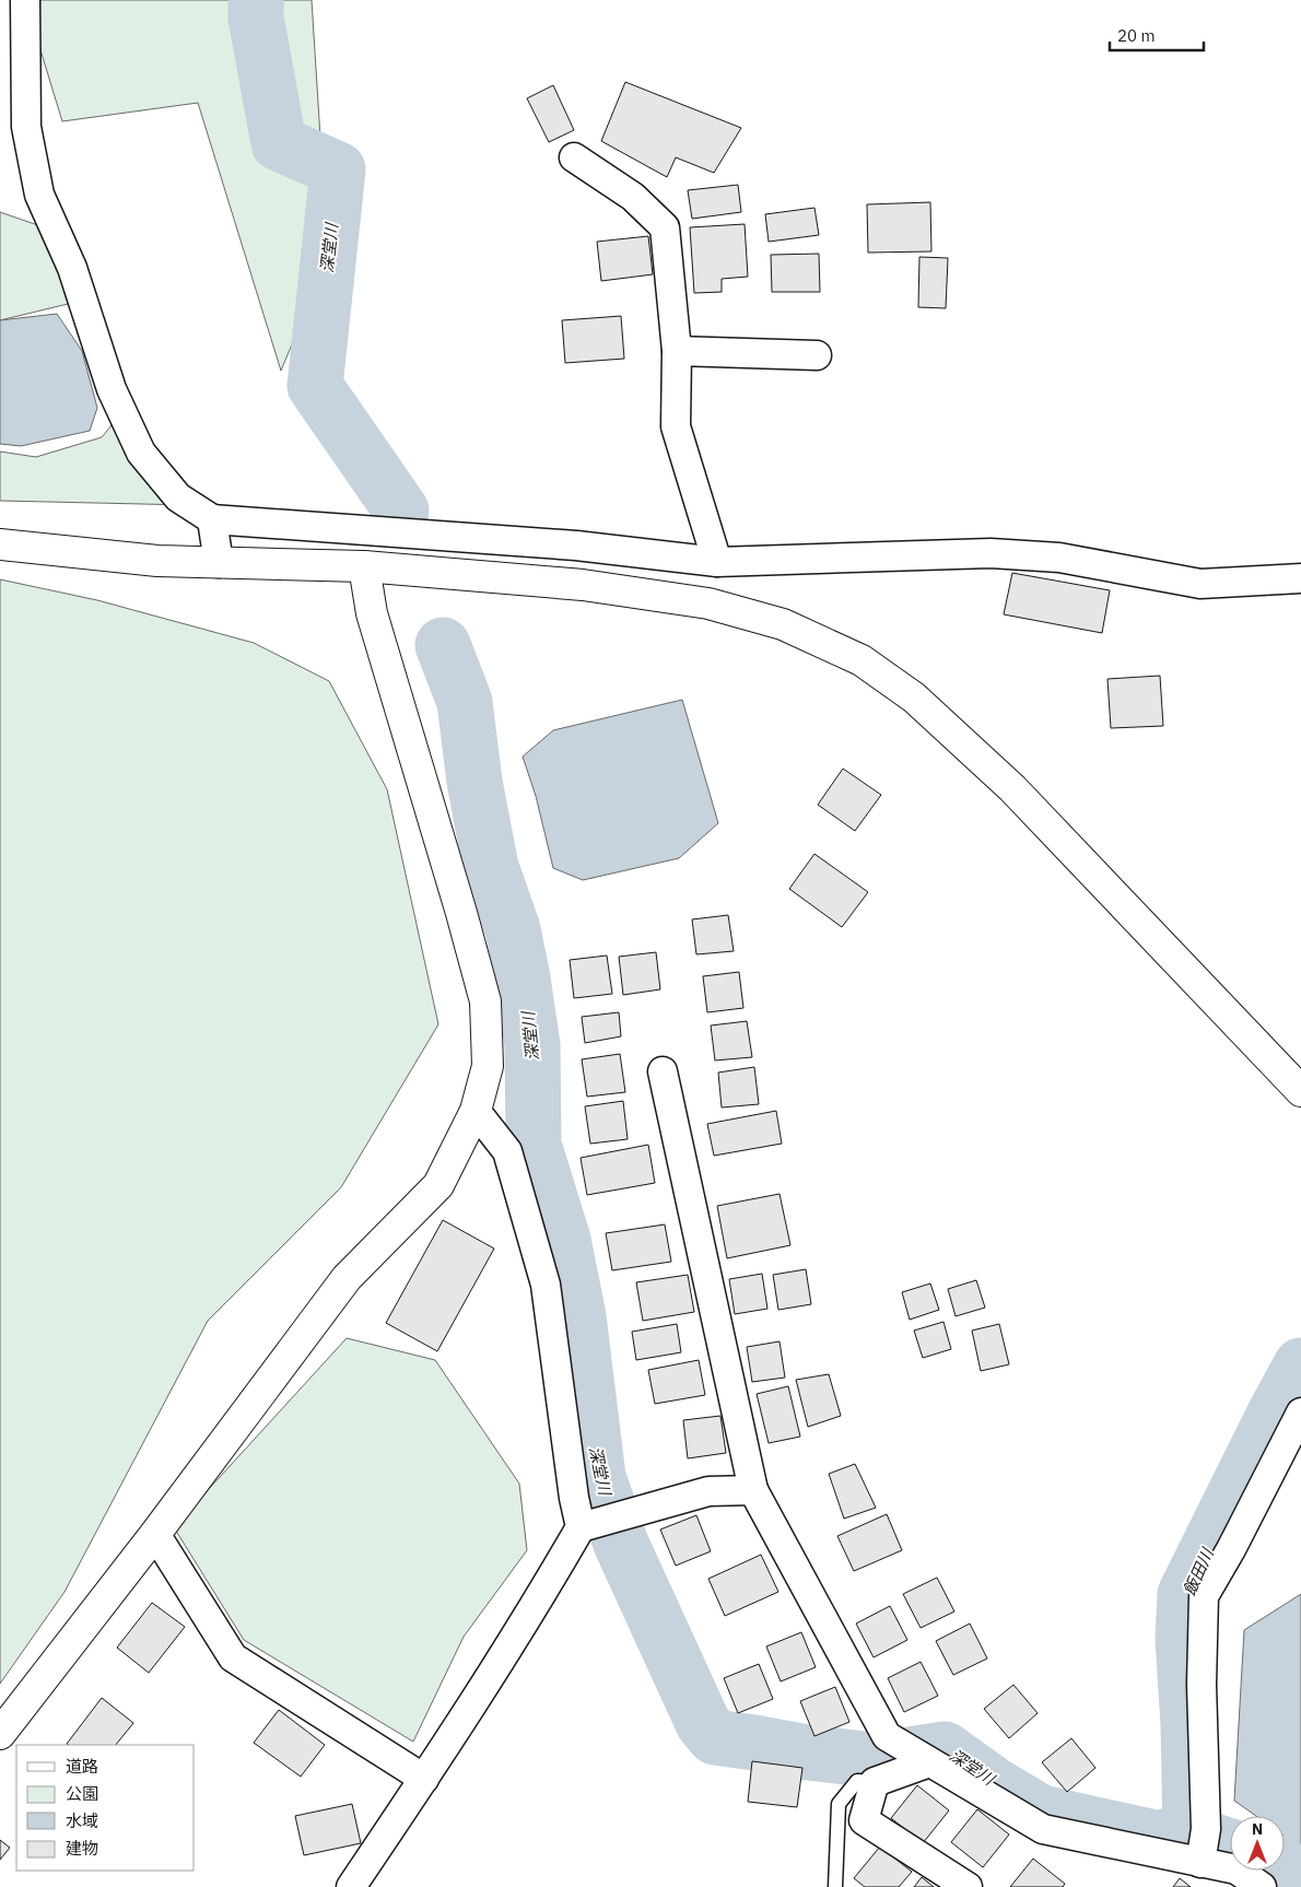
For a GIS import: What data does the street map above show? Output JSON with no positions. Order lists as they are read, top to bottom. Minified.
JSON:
{"water":["深堂川","飯田川"],"legend":["道路","公園","水域","建物"],"scale_bar":"20 m","north":"top"}
